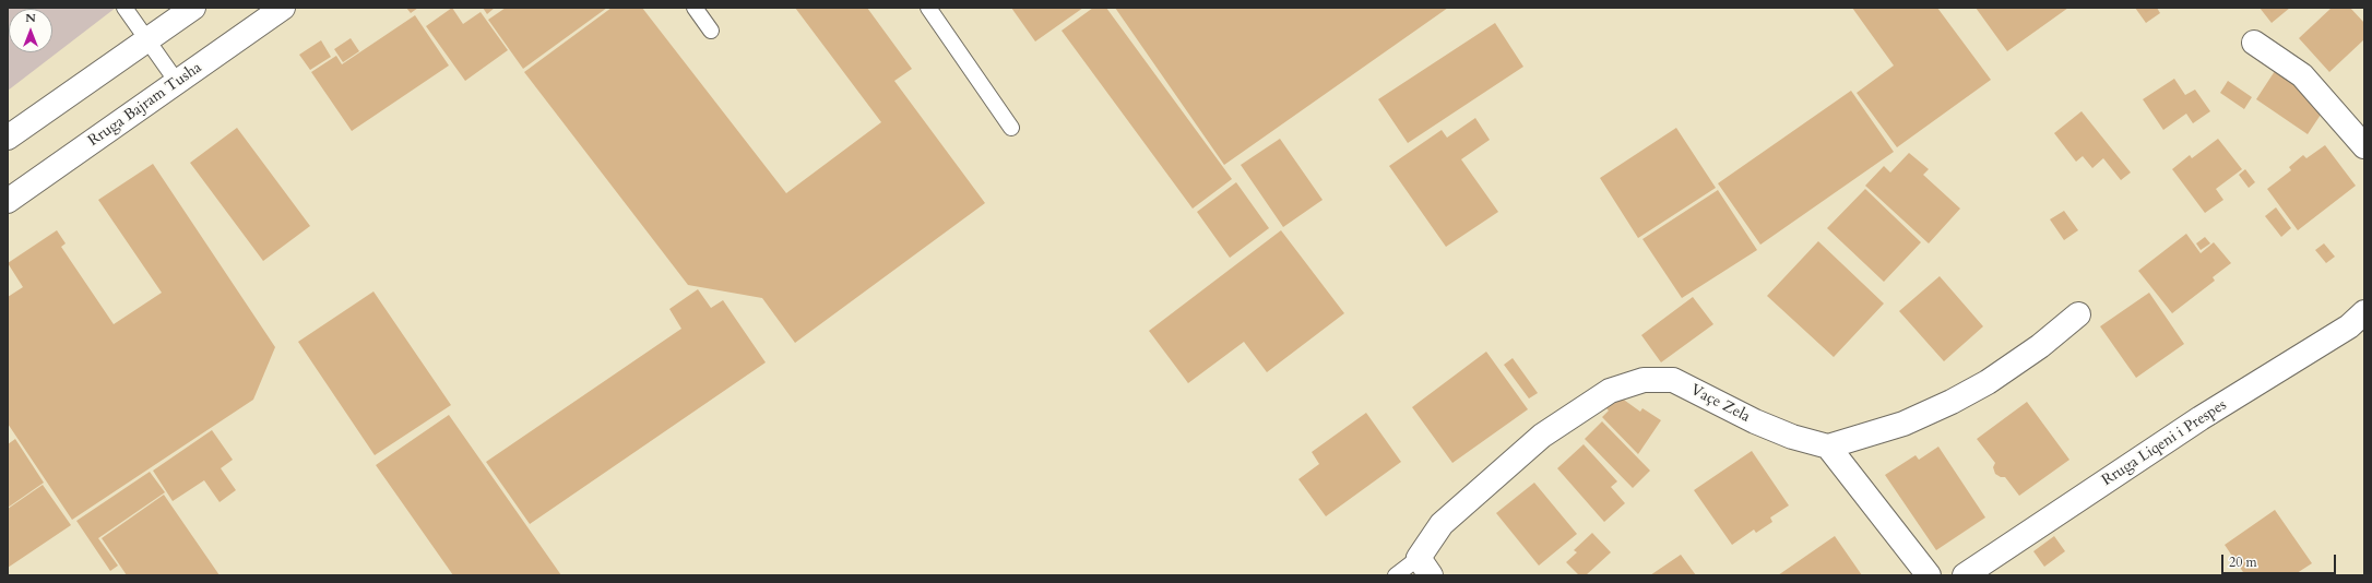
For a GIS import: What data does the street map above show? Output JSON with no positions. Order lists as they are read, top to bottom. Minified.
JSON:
{"streets":{"street":["Rruga Bajram Tusha","Vaçe Zela","Rruga Liqeni i Prespes"]},"scale_bar":"20 m","north":"top"}
